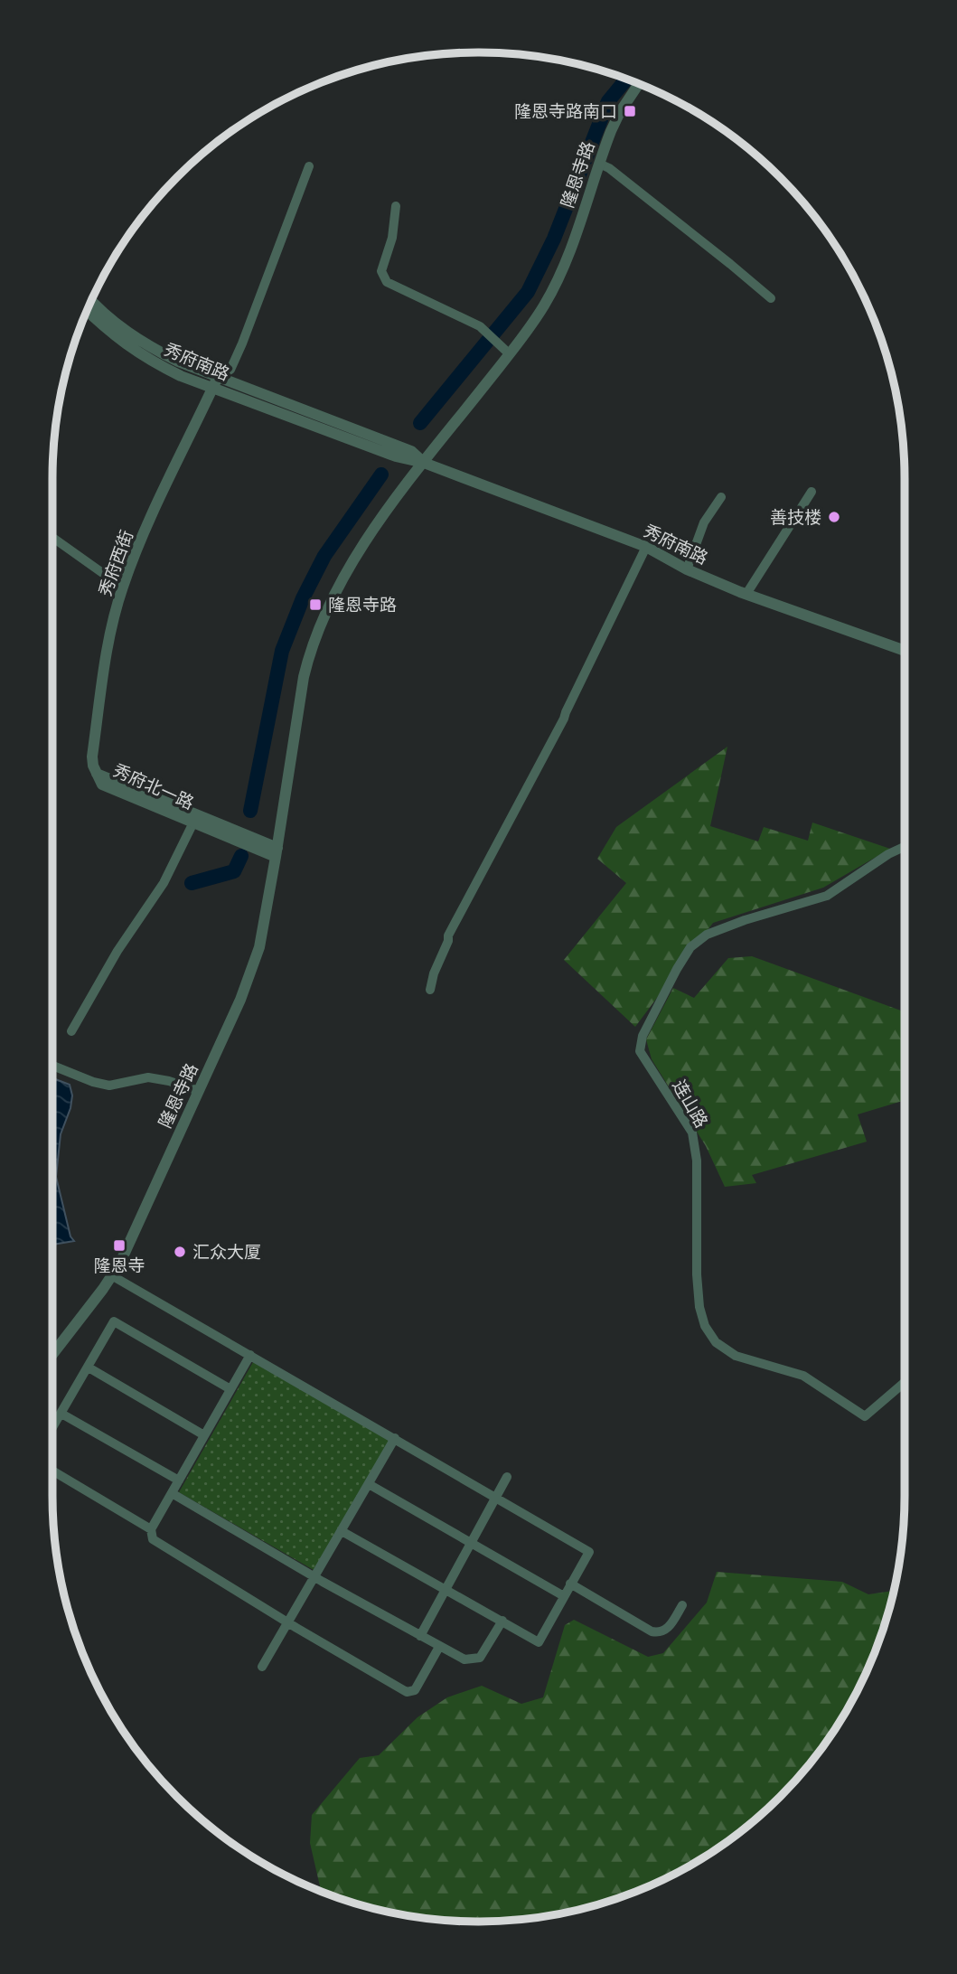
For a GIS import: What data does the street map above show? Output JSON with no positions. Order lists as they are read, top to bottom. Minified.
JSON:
{"streets":{"street":["隆恩寺路","秀府南路","秀府西街","秀府北一路","连山路"]},"crossings":[["隆恩寺路","秀府南路"],["隆恩寺路","秀府北一路"],["秀府南路","秀府西街"],["秀府西街","秀府北一路"]],"places":{"transit":["隆恩寺路南口","隆恩寺路","隆恩寺"],"other":["善技楼","汇众大厦"]}}
